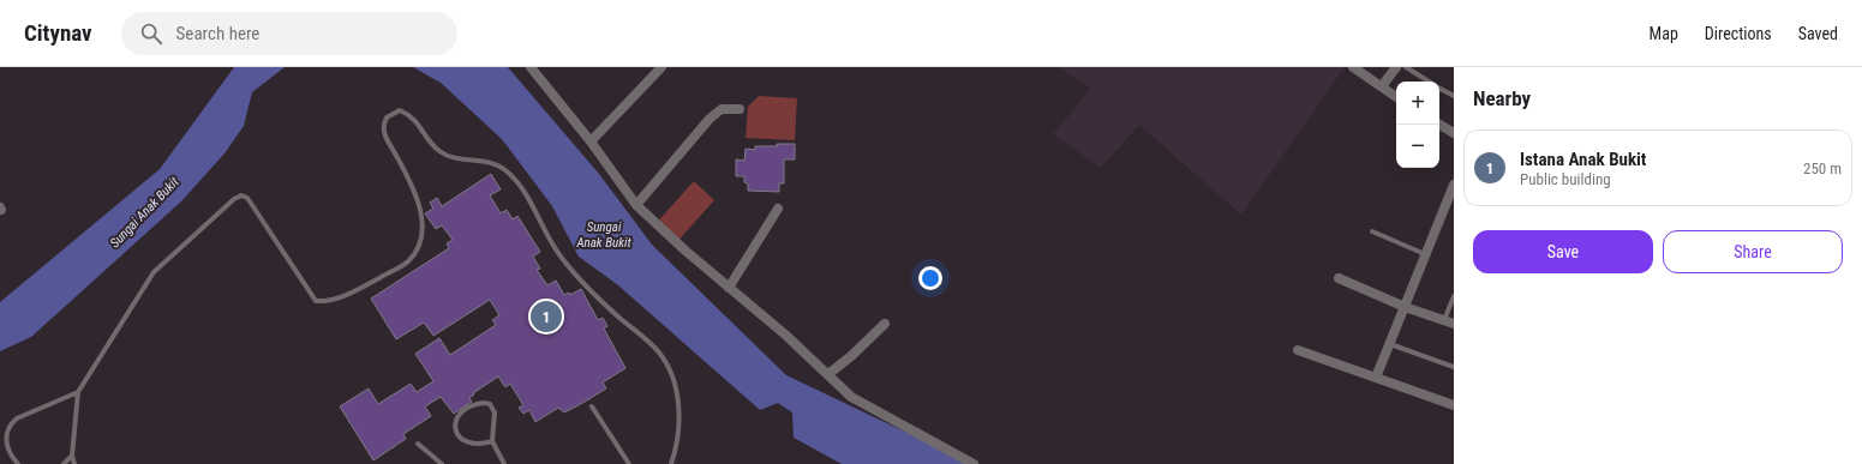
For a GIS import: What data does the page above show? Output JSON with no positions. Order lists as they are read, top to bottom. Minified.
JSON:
{"water":["Sungai Anak Bukit"],"page":{"header":"Citynav","search":"Search here","nav":["Map","Directions","Saved"],"heading":"Nearby","map_buttons":["+","−"],"list":[{"mark":"1","name":"Istana Anak Bukit","note":"Public building","value":"250 m"}],"buttons":["Save","Share"],"pins":"1"}}
